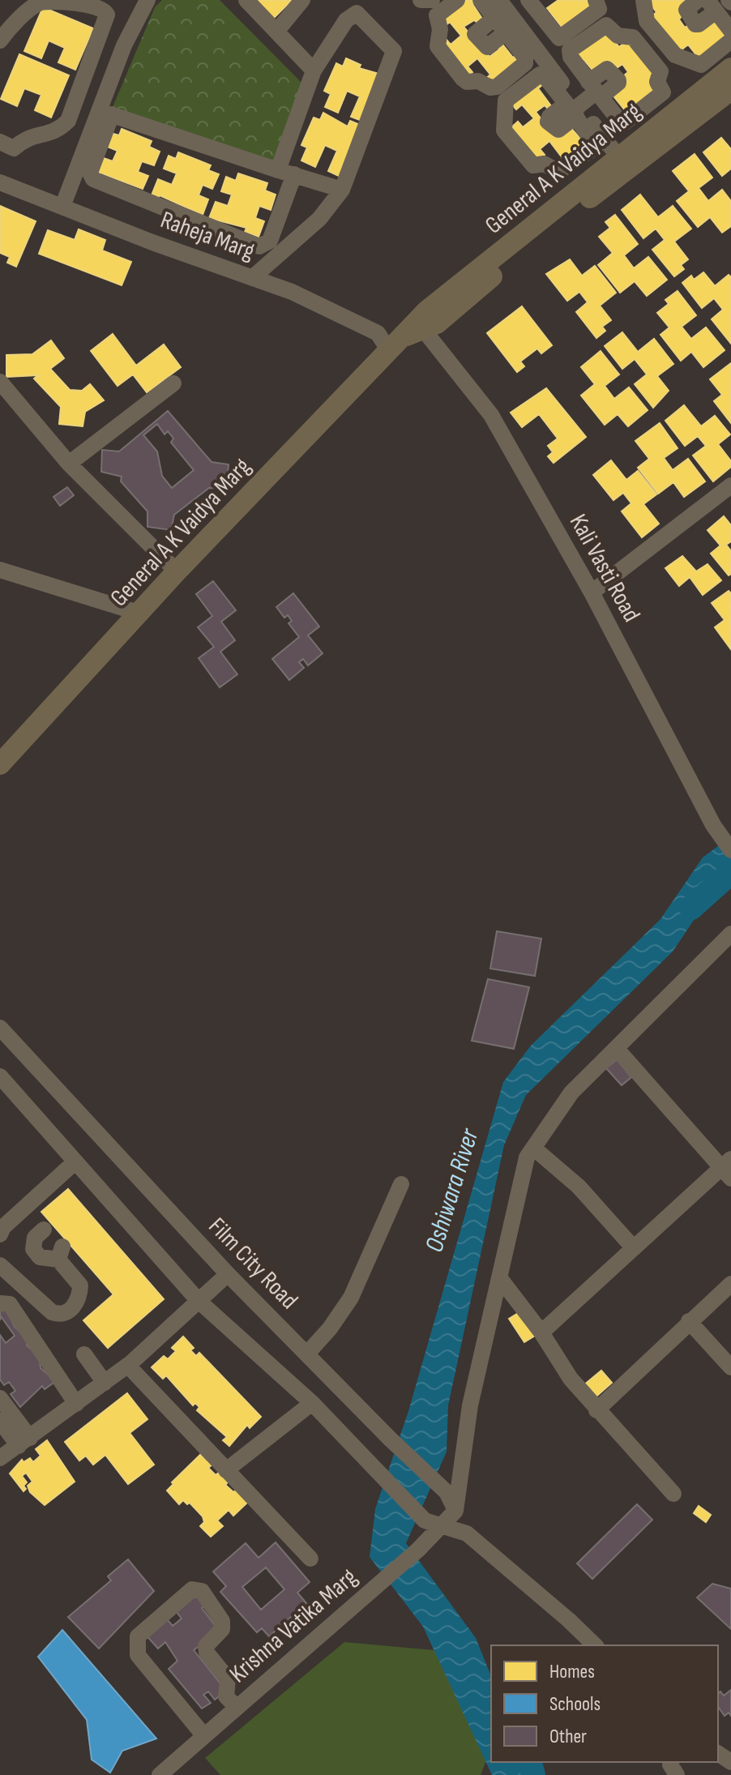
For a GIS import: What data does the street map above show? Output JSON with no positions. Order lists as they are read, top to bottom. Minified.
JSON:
{"streets":{"main road":["General A K Vaidya Marg"],"street":["Raheja Marg","Kali Vasti Road","Film City Road","Krishna Vatika Marg"]},"crossings":[["General A K Vaidya Marg","Raheja Marg"],["General A K Vaidya Marg","Kali Vasti Road"],["Film City Road","Krishna Vatika Marg"]],"water":["Oshiwara River"],"legend":["Homes","Schools","Other"]}
